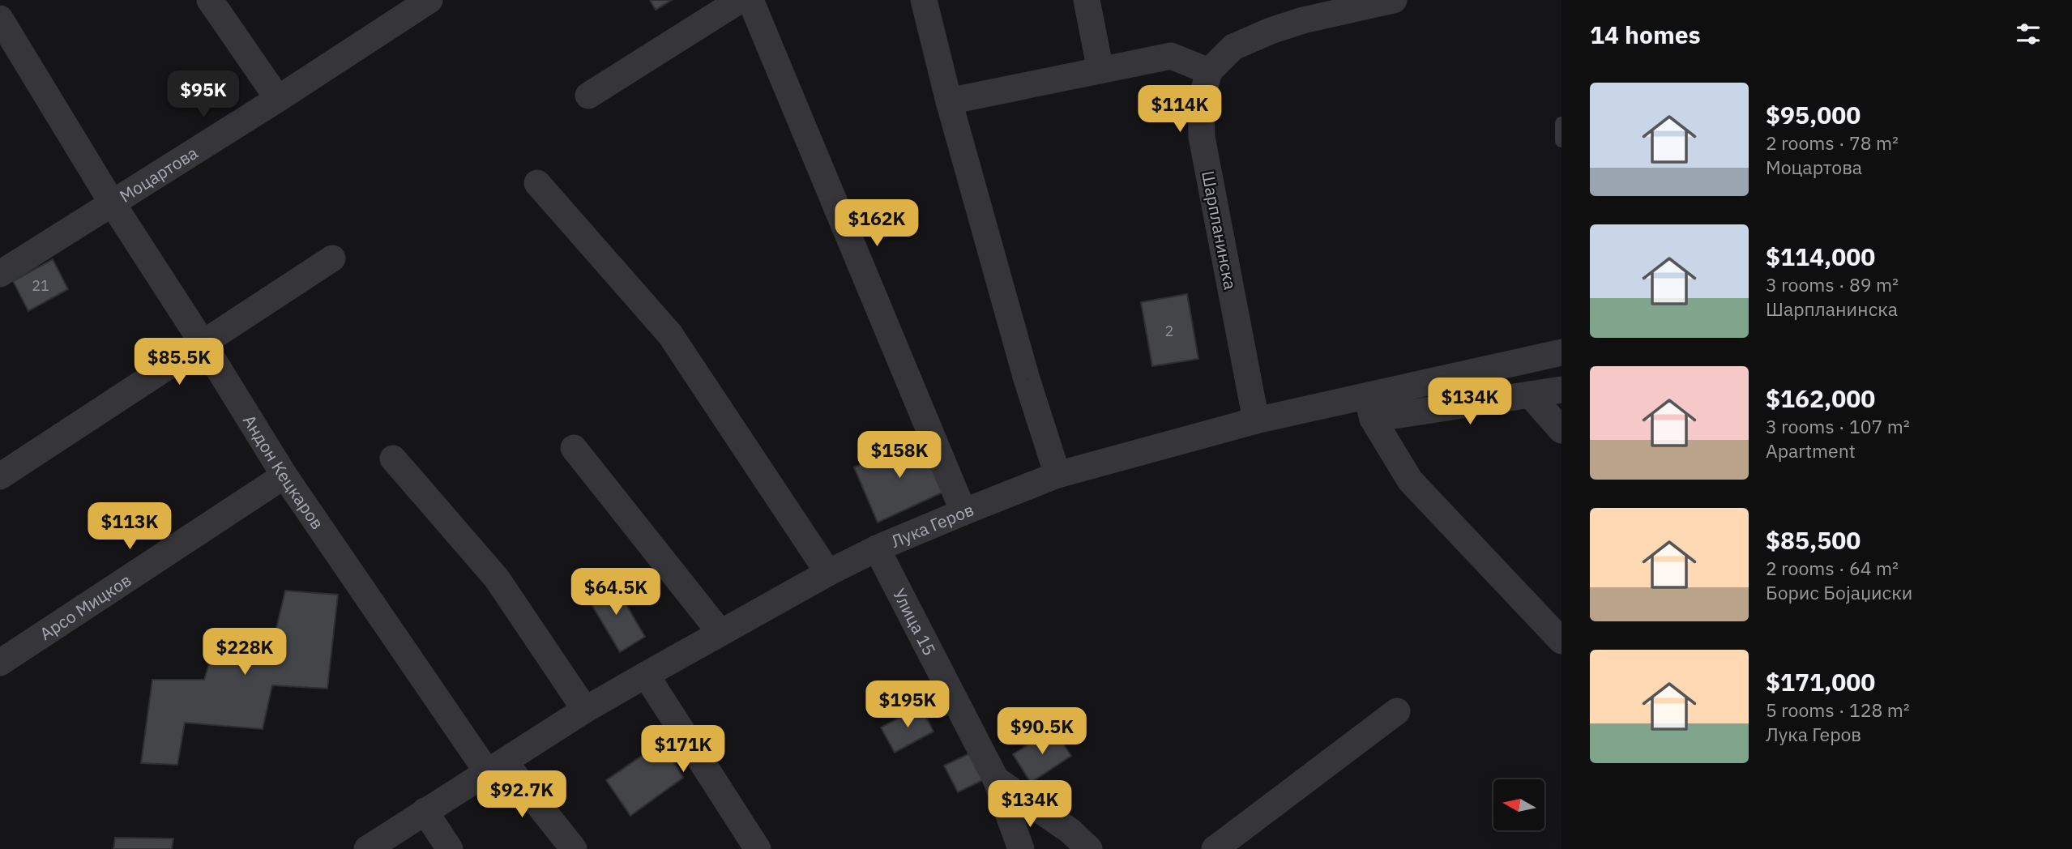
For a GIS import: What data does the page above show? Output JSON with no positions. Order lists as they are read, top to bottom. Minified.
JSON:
{"streets":{"street":["Моцартова","Шарпланинска","Андон Кецкаров","Лука Геров","Арсо Мицков","Улица 15"]},"crossings":[["Моцартова","Андон Кецкаров"],["Шарпланинска","Лука Геров"],["Андон Кецкаров","Лука Геров"],["Андон Кецкаров","Арсо Мицков"],["Лука Геров","Улица 15"]],"house_numbers":["21","2"],"north":"left","page":{"heading":"14 homes","list":[{"name":"$95,000","note":"2 rooms · 78 m² · Моцартова"},{"name":"$114,000","note":"3 rooms · 89 m² · Шарпланинска"},{"name":"$162,000","note":"3 rooms · 107 m² · Apartment"},{"name":"$85,500","note":"2 rooms · 64 m² · Борис Бојаџиски"},{"name":"$171,000","note":"5 rooms · 128 m² · Лука Геров"}],"price":["$95K","$114K","$162K","$85.5K","$134K","$158K","$113K","$64.5K","$228K","$195K","$90.5K","$171K","$92.7K","$134K"]}}
